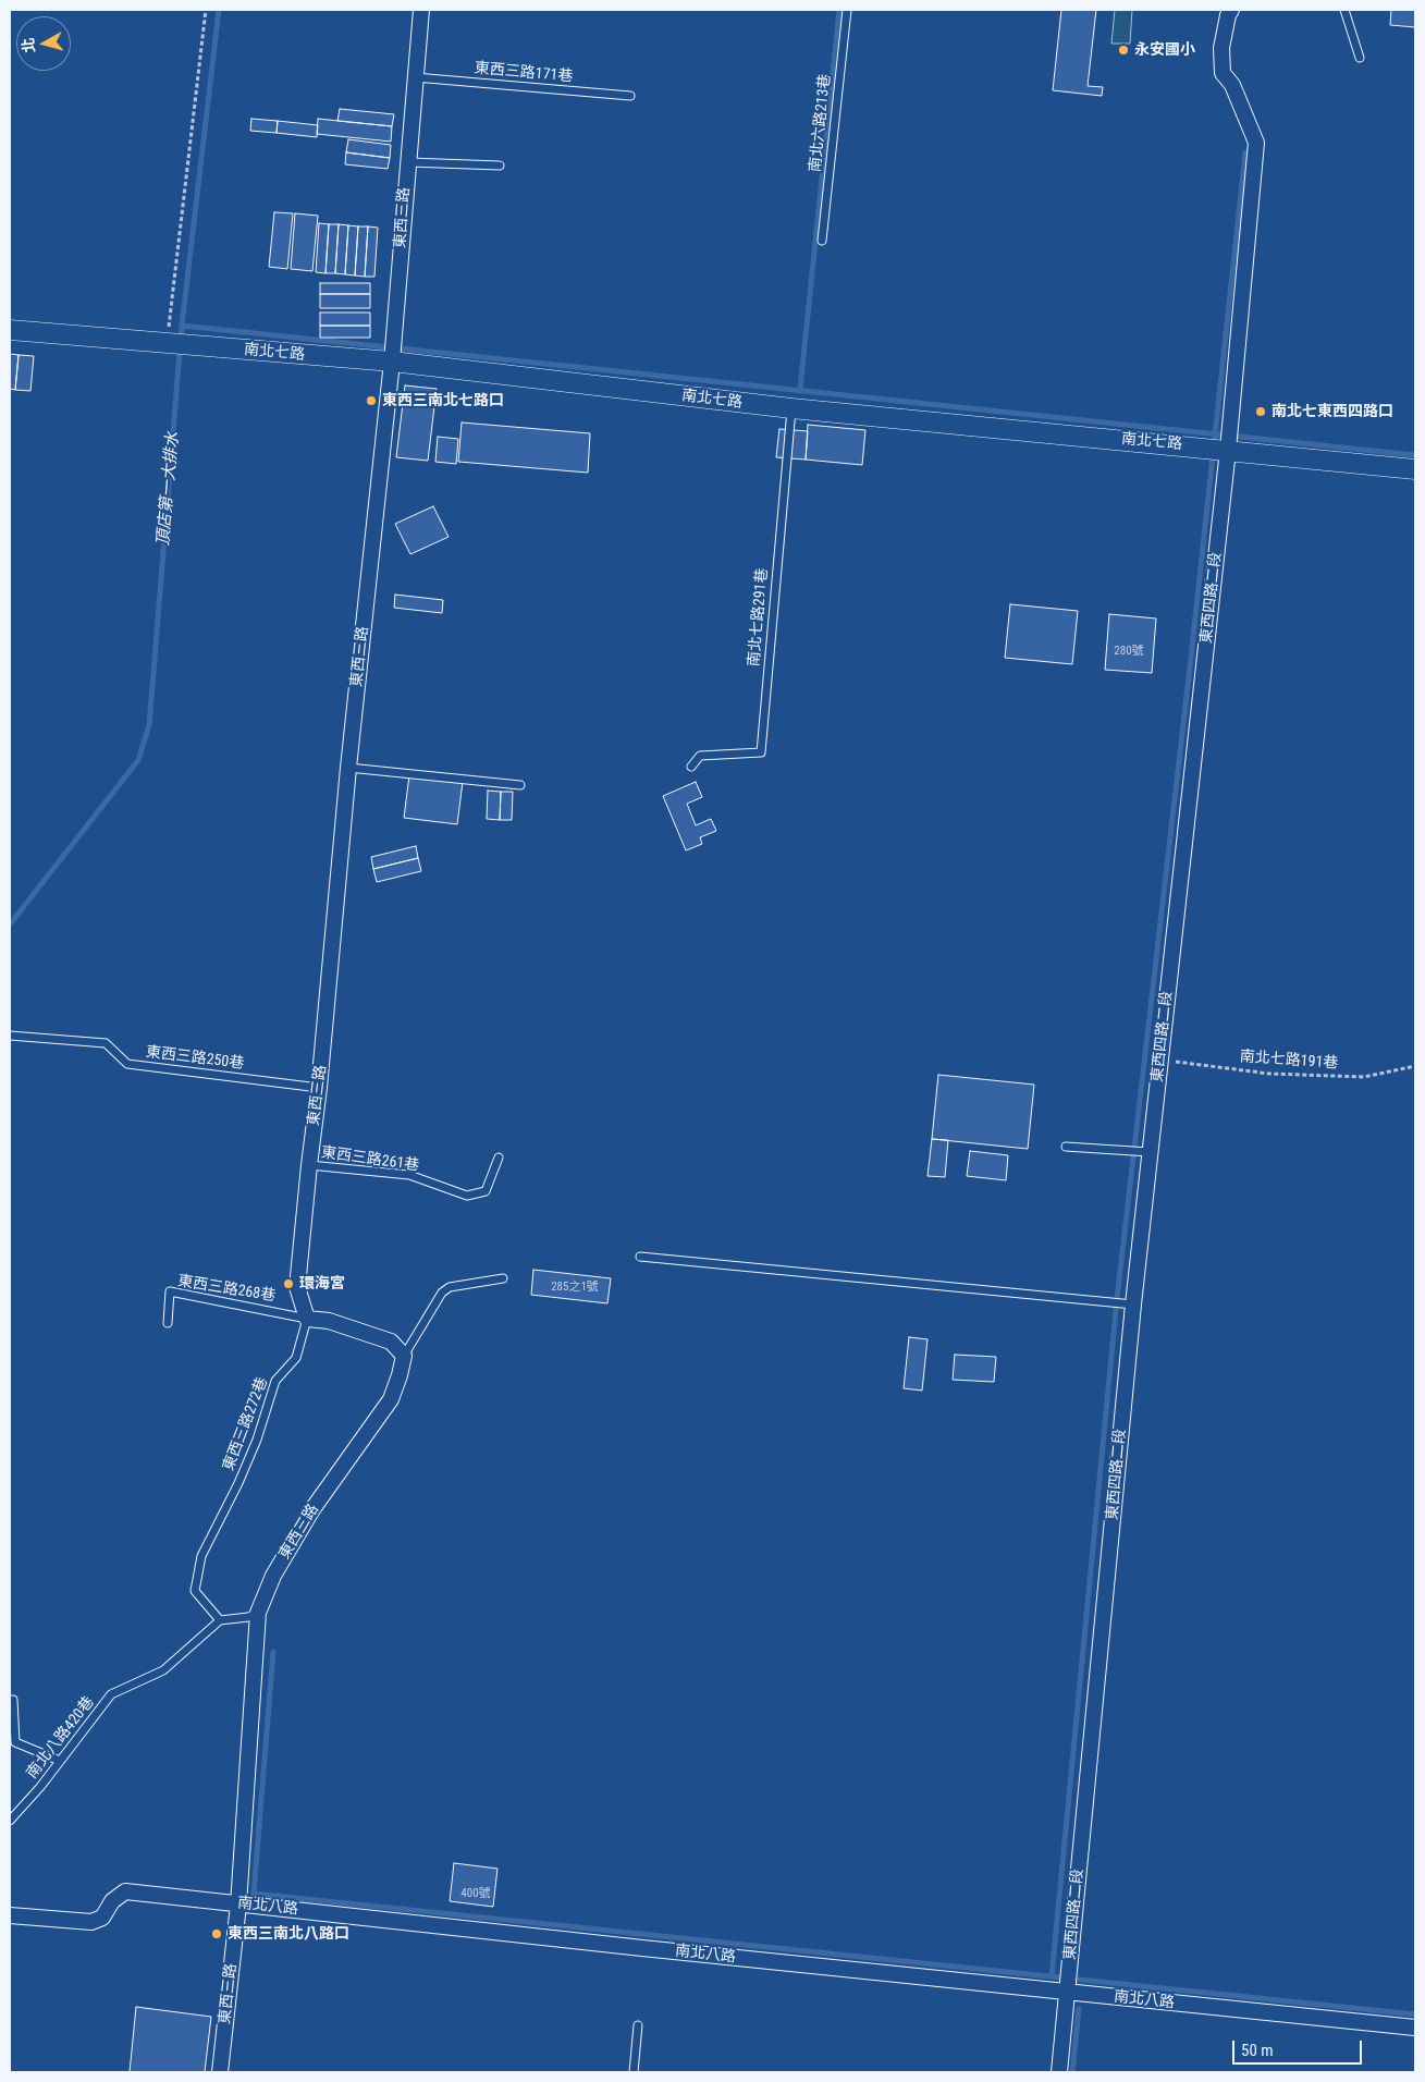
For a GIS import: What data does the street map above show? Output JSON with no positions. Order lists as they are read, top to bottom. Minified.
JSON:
{"streets":{"street":["東西三路","南北七路","東西四路二段","南北八路"],"lane":["東西三路171巷","南北六路213巷","南北七路291巷","東西三路250巷","東西三路261巷","東西三路268巷","東西三路272巷","南北八路420巷"],"path":["南北七路191巷"]},"crossings":[["東西三路171巷","東西三路"],["東西三路","南北七路"],["東西三路","東西三路250巷"],["東西三路","東西三路261巷"],["東西三路","東西三路268巷"],["東西三路","東西三路272巷"],["東西三路","南北八路"],["南北七路","東西四路二段"],["南北七路","南北七路291巷"],["東西四路二段","南北七路191巷"],["東西四路二段","南北八路"],["東西三路268巷","東西三路272巷"],["東西三路272巷","南北八路420巷"]],"water":["頂店第一大排水"],"places":["永安國小","東西三南北七路口","南北七東西四路口","環海宮","東西三南北八路口"],"house_numbers":["280號","285之1號","400號"],"scale_bar":"50 m","north":"left"}
